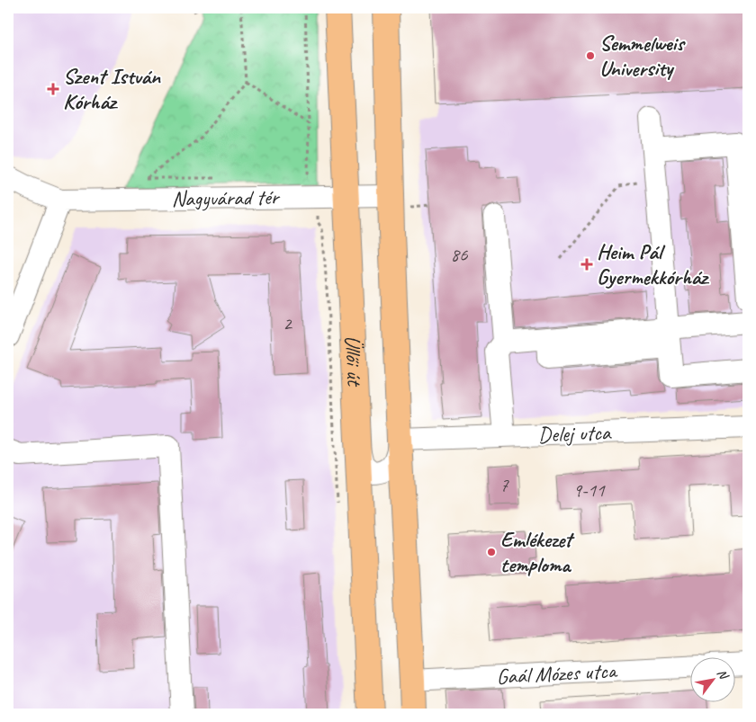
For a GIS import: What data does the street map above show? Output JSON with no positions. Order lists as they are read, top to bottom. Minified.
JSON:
{"streets":{"main road":["Üllői út"],"street":["Nagyvárad tér","Delej utca","Gaál Mózes utca"]},"crossings":[["Nagyvárad tér","Üllői út"],["Üllői út","Delej utca"],["Üllői út","Gaál Mózes utca"]],"places":{"other":["Semmelweis University","Emlékezet temploma"],"health":["Szent István Kórház","Heim Pál Gyermekkórház"]},"house_numbers":["86","2","7","9-11"],"north":"top right"}
